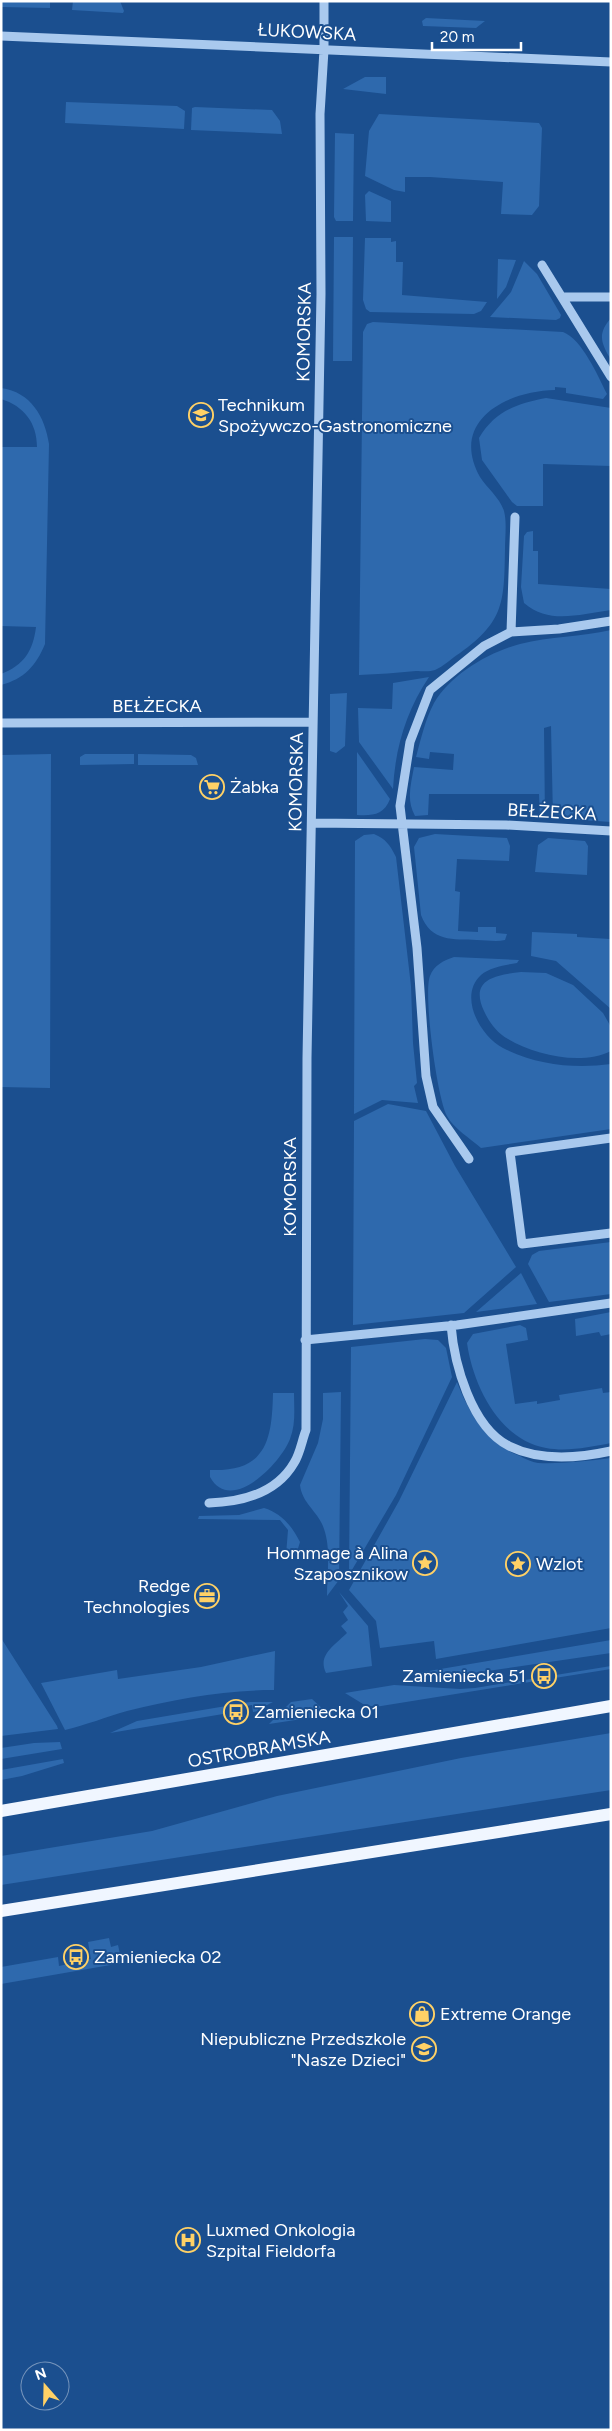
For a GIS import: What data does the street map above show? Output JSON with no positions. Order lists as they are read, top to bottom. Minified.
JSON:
{"streets":{"main road":["OSTROBRAMSKA"],"street":["ŁUKOWSKA","KOMORSKA","BEŁŻECKA"]},"crossings":[["ŁUKOWSKA","KOMORSKA"],["KOMORSKA","BEŁŻECKA"]],"places":{"school or university":["Technikum Spożywczo-Gastronomiczne","Niepubliczne Przedszkole \"Nasze Dzieci\""],"supermarket":["Żabka"],"place":["Hommage à Alina Szaposznikow","Wzlot"],"office":["Redge Technologies"],"bus stop":["Zamieniecka 51","Zamieniecka 01","Zamieniecka 02"],"shop":["Extreme Orange"],"hospital":["Luxmed Onkologia Szpital Fieldorfa"]},"scale_bar":"20 m","north":"top"}
